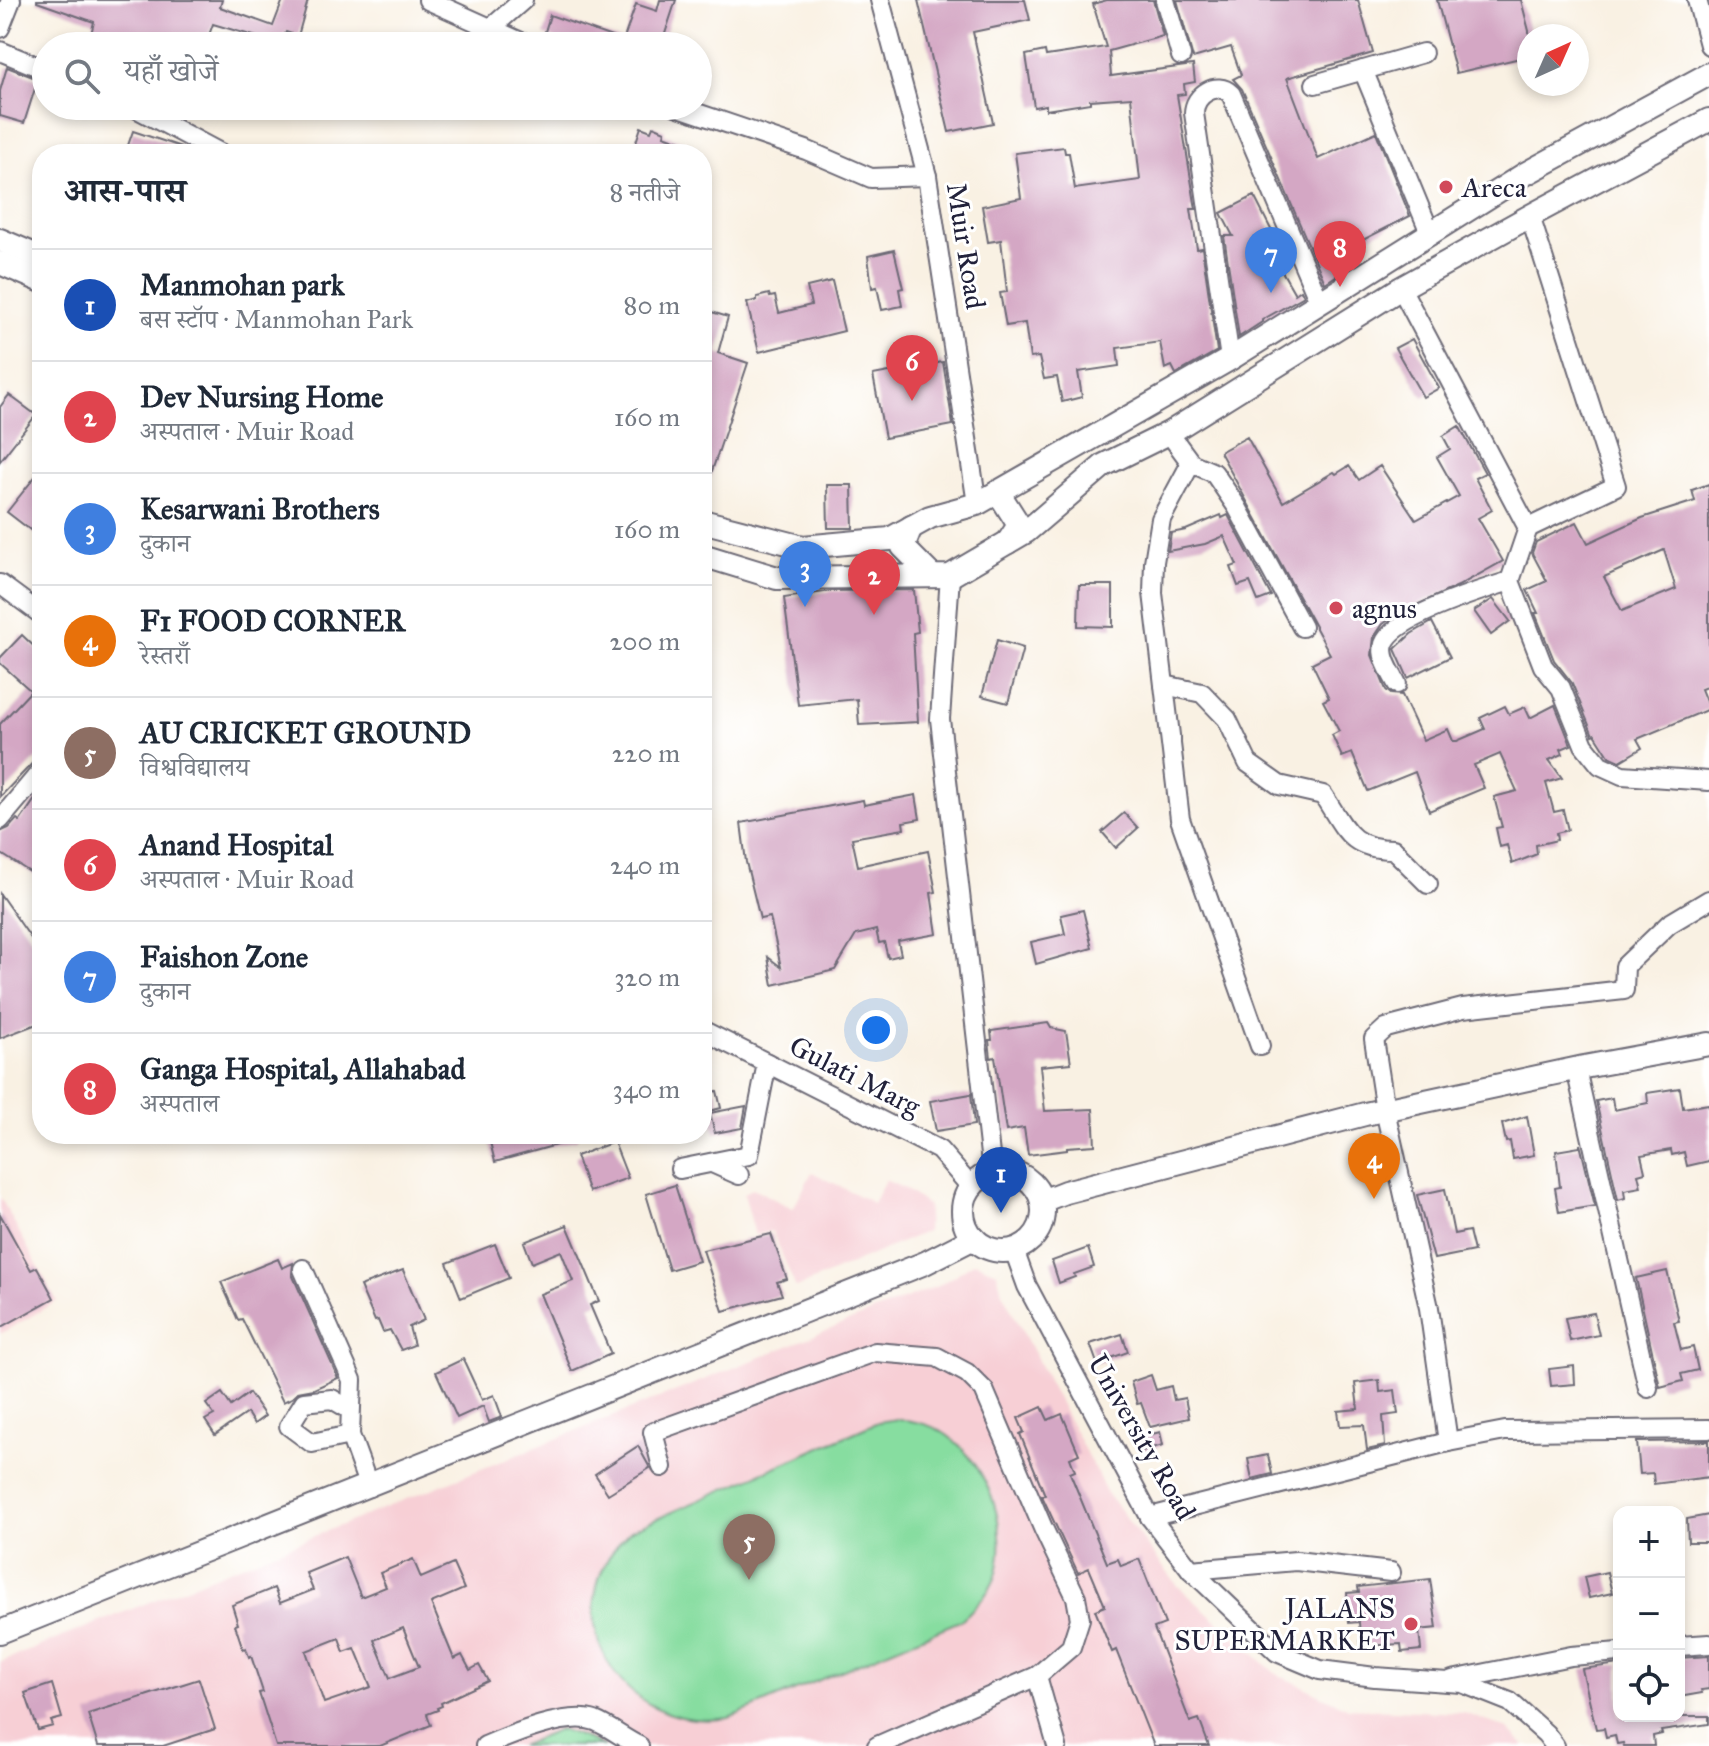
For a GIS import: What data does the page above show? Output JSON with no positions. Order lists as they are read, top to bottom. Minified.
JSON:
{"streets":{"street":["Muir Road","Gulati Marg","University Road"]},"crossings":[["Gulati Marg","University Road"]],"places":["Areca","agnus","JALANS SUPERMARKET"],"north":"top right","page":{"search":"यहाँ खोजें","heading":["आस-पास","8 नतीजे"],"pins":["8","7","6","3","2","4","1","5"],"list":[{"mark":"1","name":"Manmohan park","note":"बस स्टॉप · Manmohan Park","value":"80 m"},{"mark":"2","name":"Dev Nursing Home","note":"अस्पताल · Muir Road","value":"160 m"},{"mark":"3","name":"Kesarwani Brothers","note":"दुकान","value":"160 m"},{"mark":"4","name":"F1 FOOD CORNER","note":"रेस्तराँ","value":"200 m"},{"mark":"5","name":"AU CRICKET GROUND","note":"विश्वविद्यालय","value":"220 m"},{"mark":"6","name":"Anand Hospital","note":"अस्पताल · Muir Road","value":"240 m"},{"mark":"7","name":"Faishon Zone","note":"दुकान","value":"320 m"},{"mark":"8","name":"Ganga Hospital, Allahabad","note":"अस्पताल","value":"340 m"}],"map_buttons":["+","−"]}}
